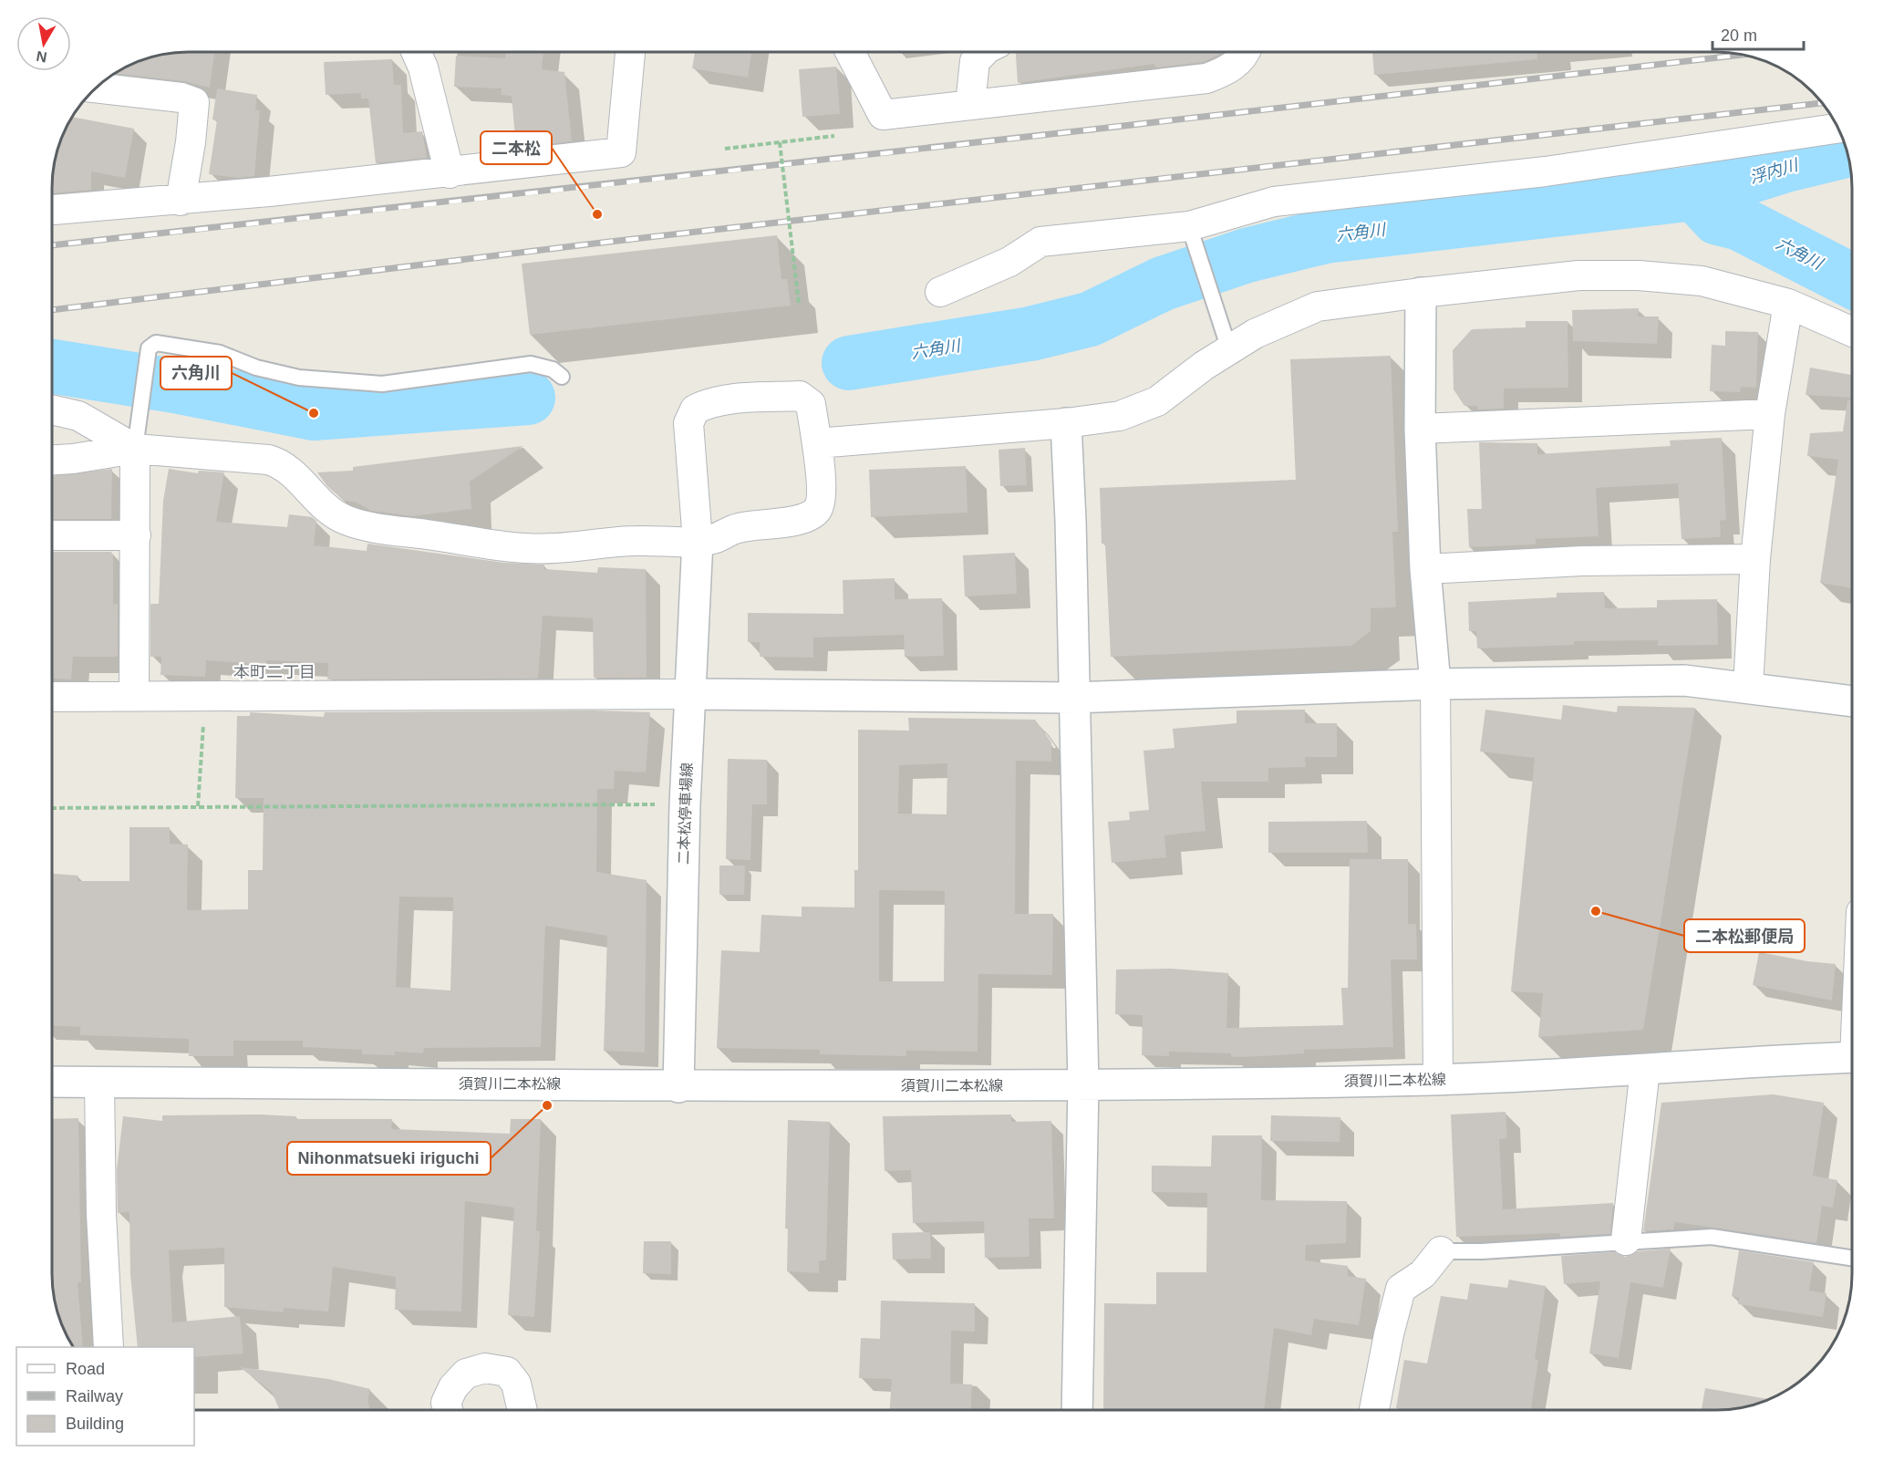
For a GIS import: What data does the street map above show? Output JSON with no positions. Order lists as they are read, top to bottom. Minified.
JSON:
{"streets":{"street":["二本松停車場線","須賀川二本松線"]},"crossings":[["二本松停車場線","須賀川二本松線"]],"districts":["本町二丁目"],"water":["浮内川","六角川"],"places":["二本松","六角川","二本松郵便局","Nihonmatsueki iriguchi"],"legend":["Road","Railway","Building"],"scale_bar":"20 m","north":"bottom"}
